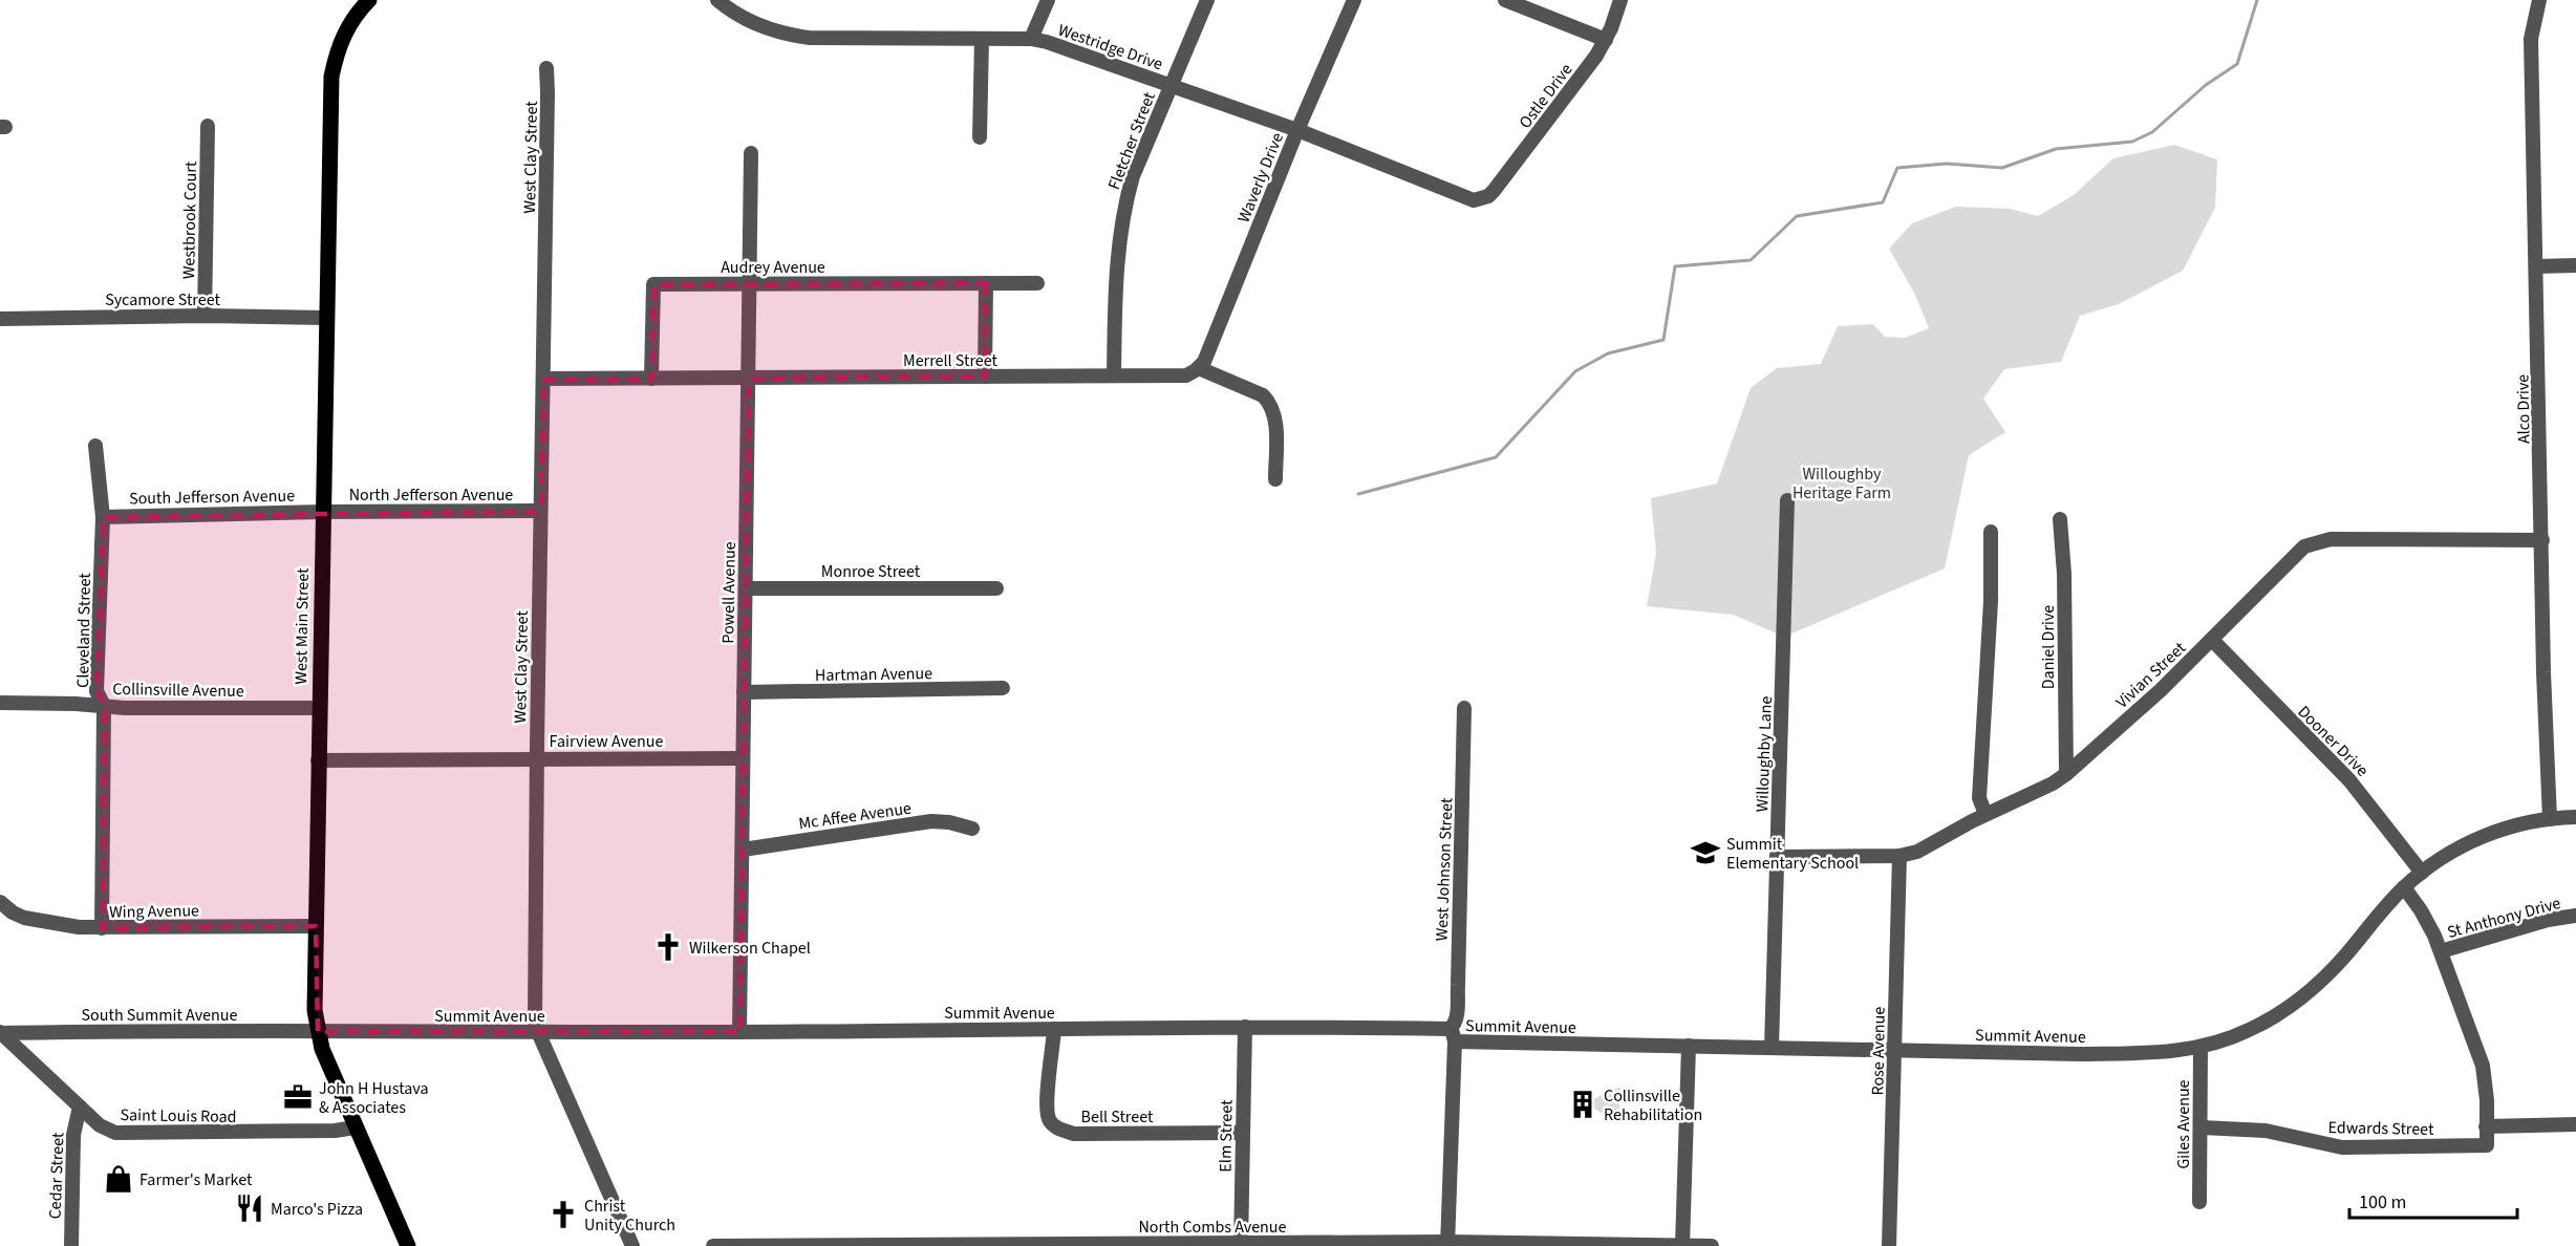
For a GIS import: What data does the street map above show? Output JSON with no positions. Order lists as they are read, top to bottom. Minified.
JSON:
{"streets":{"main road":["West Main Street"],"street":["Westridge Drive","Ostle Drive","Fletcher Street","West Clay Street","Waverly Drive","Westbrook Court","Audrey Avenue","Sycamore Street","Merrell Street","Alco Drive","North Jefferson Avenue","South Jefferson Avenue","Monroe Street","Powell Avenue","Cleveland Street","Daniel Drive","Hartman Avenue","Vivian Street","Collinsville Avenue","Fairview Avenue","Dooner Drive","Willoughby Lane","Mc Affee Avenue","West Johnson Street","Wing Avenue","St Anthony Drive","Summit Avenue","South Summit Avenue","Rose Avenue","Saint Louis Road","Bell Street","Giles Avenue","Edwards Street","Elm Street","Cedar Street","North Combs Avenue"]},"crossings":[["Westridge Drive","Ostle Drive"],["Westridge Drive","Fletcher Street"],["Westridge Drive","Waverly Drive"],["Fletcher Street","Merrell Street"],["West Clay Street","Merrell Street"],["West Clay Street","North Jefferson Avenue"],["West Clay Street","Fairview Avenue"],["West Clay Street","Summit Avenue"],["Waverly Drive","Merrell Street"],["Westbrook Court","Sycamore Street"],["Audrey Avenue","Merrell Street"],["Audrey Avenue","Powell Avenue"],["Sycamore Street","West Main Street"],["Merrell Street","Powell Avenue"],["Alco Drive","Vivian Street"],["Alco Drive","Summit Avenue"],["North Jefferson Avenue","South Jefferson Avenue"],["North Jefferson Avenue","West Main Street"],["South Jefferson Avenue","West Main Street"],["South Jefferson Avenue","Cleveland Street"],["Monroe Street","Powell Avenue"],["Powell Avenue","Hartman Avenue"],["Powell Avenue","Fairview Avenue"],["Powell Avenue","Mc Affee Avenue"],["Powell Avenue","Summit Avenue"],["West Main Street","Collinsville Avenue"],["West Main Street","Fairview Avenue"],["West Main Street","Wing Avenue"],["West Main Street","Summit Avenue"],["West Main Street","South Summit Avenue"],["West Main Street","Saint Louis Road"],["Cleveland Street","Collinsville Avenue"],["Cleveland Street","Wing Avenue"],["Daniel Drive","Vivian Street"],["Vivian Street","Dooner Drive"],["Vivian Street","Willoughby Lane"],["Vivian Street","Rose Avenue"],["Dooner Drive","Summit Avenue"],["Willoughby Lane","Summit Avenue"],["West Johnson Street","Summit Avenue"],["West Johnson Street","North Combs Avenue"],["Summit Avenue","South Summit Avenue"],["Summit Avenue","Rose Avenue"],["Summit Avenue","Bell Street"],["Summit Avenue","Giles Avenue"],["Summit Avenue","Elm Street"],["South Summit Avenue","Saint Louis Road"],["Saint Louis Road","Cedar Street"],["Bell Street","Elm Street"],["Giles Avenue","Edwards Street"],["Elm Street","North Combs Avenue"]],"parks":["Willoughby Heritage Farm"],"places":{"school or university":["Summit Elementary School"],"church":["Wilkerson Chapel","Christ Unity Church"],"office":["John H Hustava & Associates"],"building":["Collinsville Rehabilitation"],"shop":["Farmer's Market"],"restaurant":["Marco's Pizza"]},"scale_bar":"100 m"}
